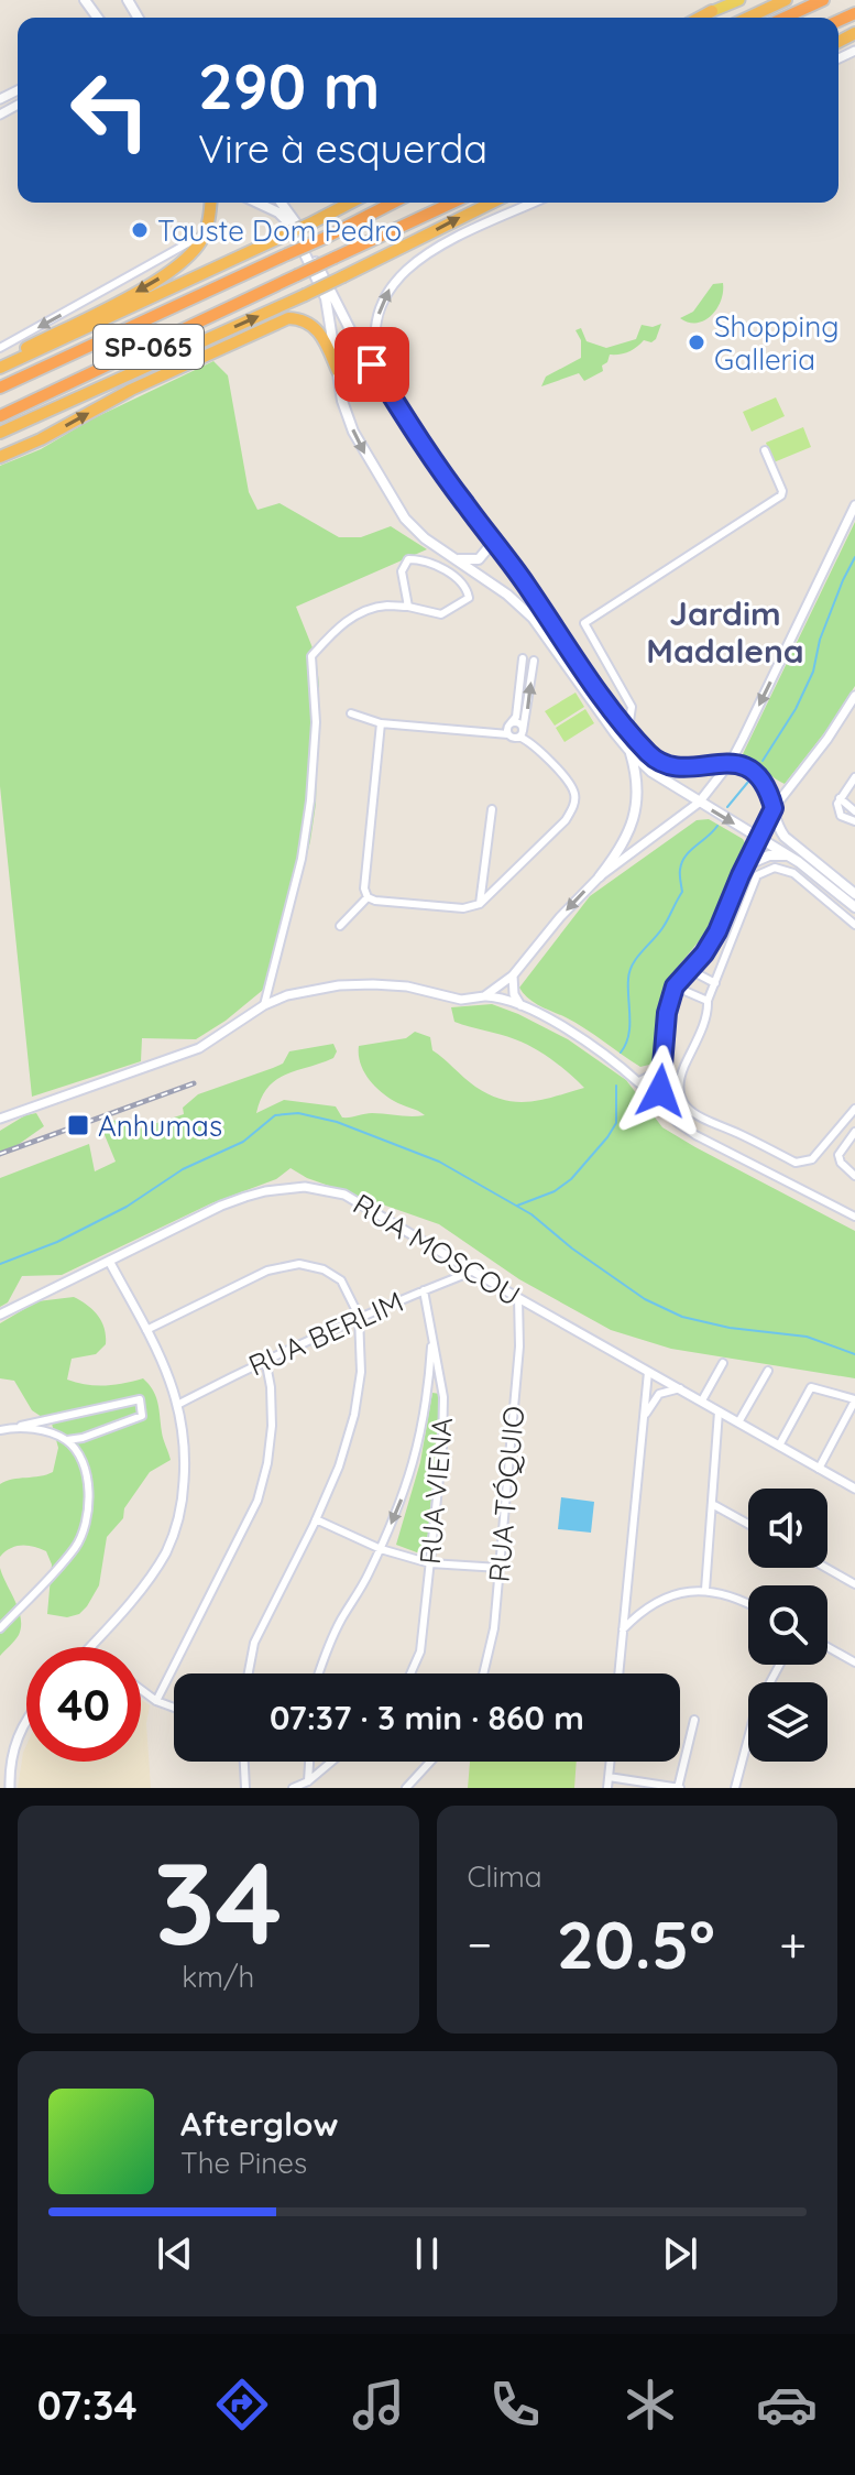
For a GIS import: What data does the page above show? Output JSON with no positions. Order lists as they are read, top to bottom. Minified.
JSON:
{"streets":{"highway":["SP-065"],"street":["RUA MOSCOU","RUA BERLIM","RUA VIENA","RUA TÓQUIO"]},"crossings":[["RUA MOSCOU","RUA BERLIM"],["RUA MOSCOU","RUA TÓQUIO"],["RUA BERLIM","RUA VIENA"]],"districts":["Jardim Madalena"],"places":{"other":["Tauste Dom Pedro","Shopping Galleria"],"transit":["Anhumas"]},"page":{"turn":["290 m","Vire à esquerda"],"limit":"40","trip":"07:37 · 3 min · 860 m","tile":[["34","km/h"],"Clima"],"heat":["−","20.5°","+"],"song":["Afterglow","The Pines"],"tabs":"07:34"}}
